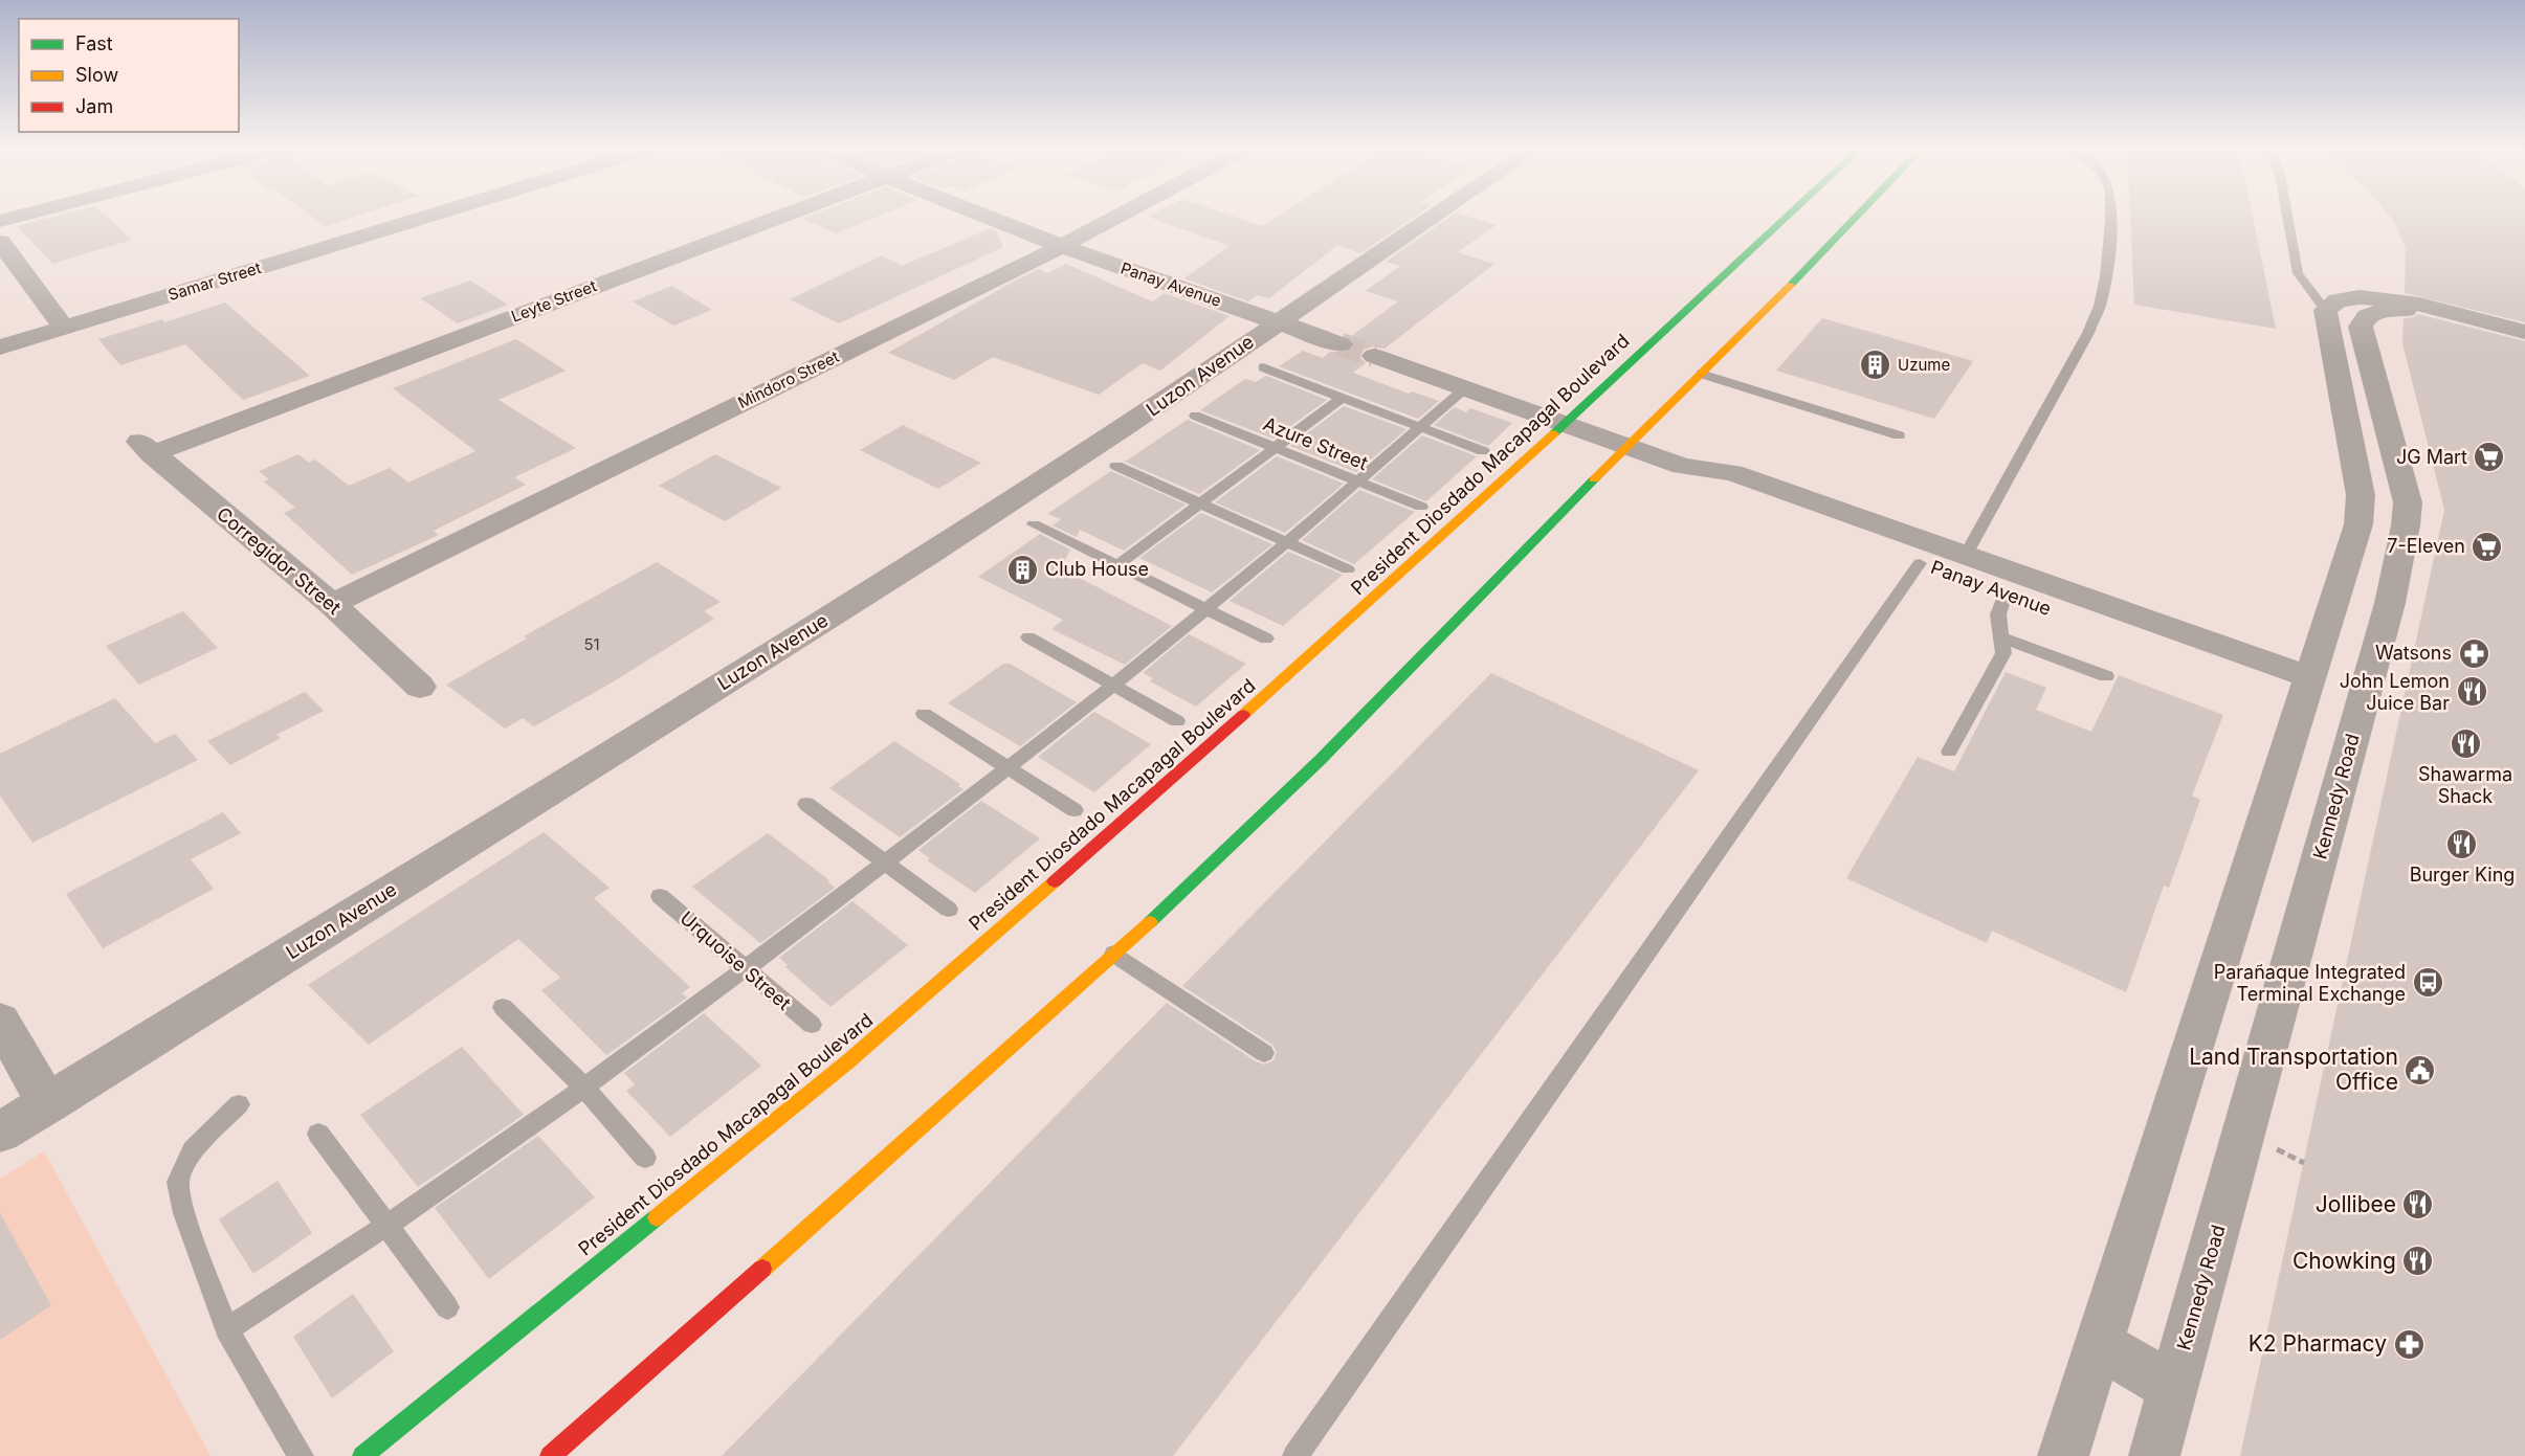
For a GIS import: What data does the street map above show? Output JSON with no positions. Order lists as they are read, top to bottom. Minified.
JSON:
{"streets":{"main road":["President Diosdado Macapagal Boulevard"],"street":["Samar Street","Panay Avenue","Leyte Street","Luzon Avenue","Mindoro Street","Corregidor Street","Kennedy Road"],"lane":["Azure Street","Urquoise Street"]},"crossings":[["Panay Avenue","Luzon Avenue"],["Panay Avenue","Mindoro Street"],["Panay Avenue","President Diosdado Macapagal Boulevard"],["Leyte Street","Corregidor Street"],["Mindoro Street","Corregidor Street"]],"places":{"building":["Uzume","Club House"],"supermarket":["JG Mart","7-Eleven"],"pharmacy":["Watsons","K2 Pharmacy"],"restaurant":["John Lemon Juice Bar","Shawarma Shack","Burger King","Jollibee","Chowking"],"bus stop":["Parañaque Integrated Terminal Exchange"],"public building":["Land Transportation Office"]},"house_numbers":["51"],"legend":["Fast","Slow","Jam"]}
